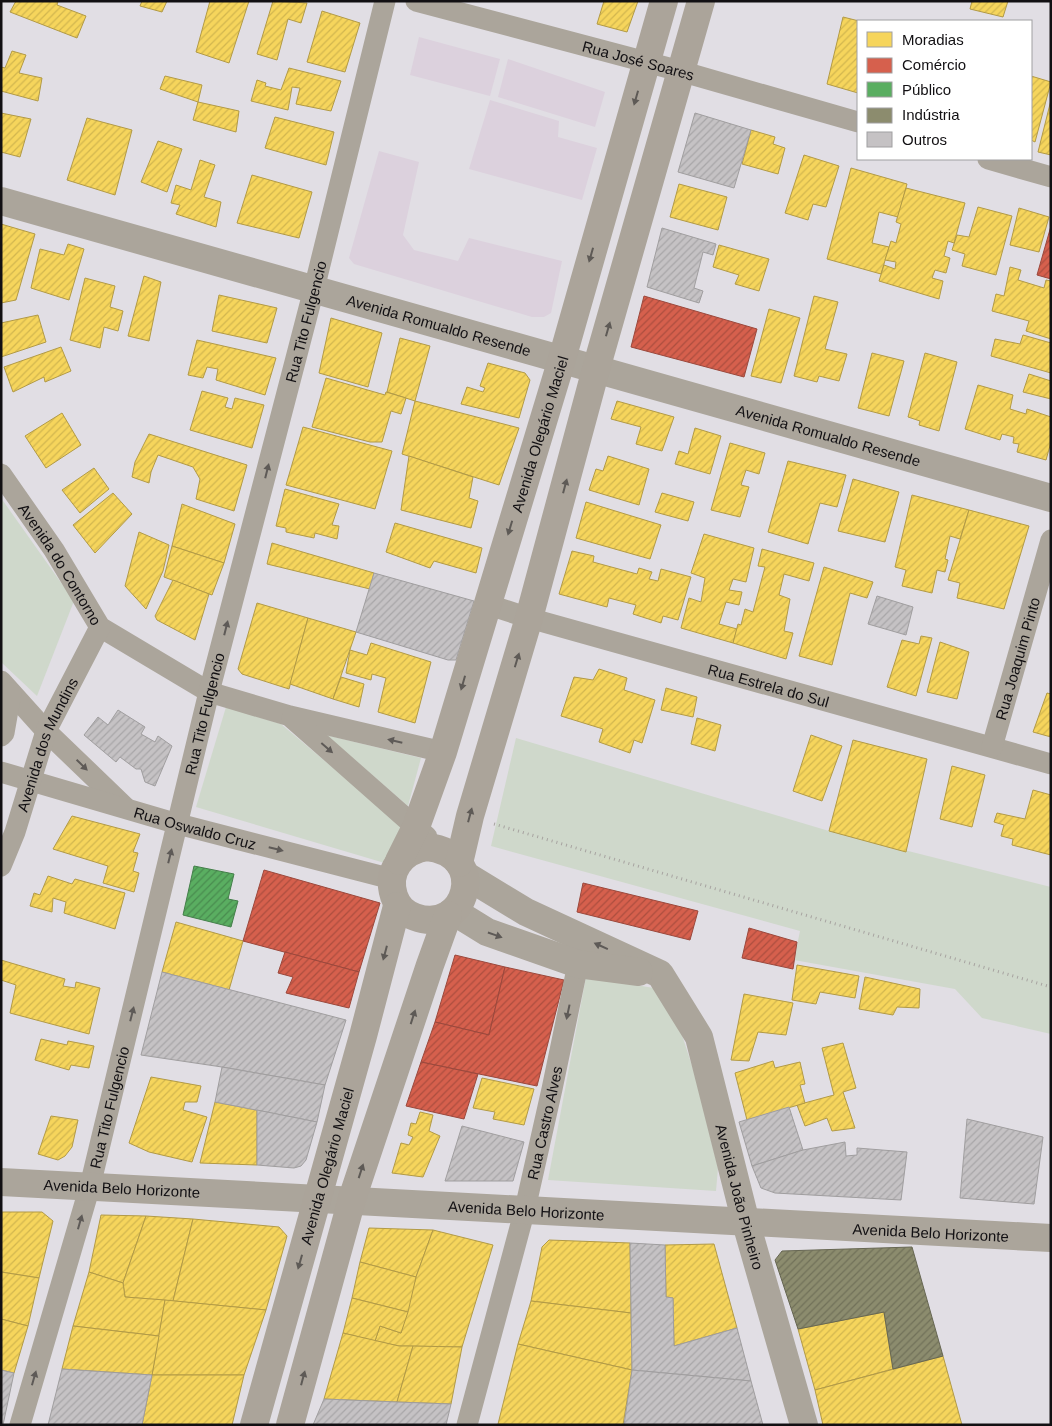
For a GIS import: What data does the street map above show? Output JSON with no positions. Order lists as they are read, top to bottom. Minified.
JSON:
{"streets":{"main road":["Avenida Olegário Maciel"],"street":["Rua José Soares","Rua Tito Fulgencio","Avenida Romualdo Resende","Avenida do Contorno","Rua Joaquim Pinto","Rua Estrela do Sul","Avenida dos Mundins","Rua Oswaldo Cruz","Rua Castro Alves","Avenida Belo Horizonte","Avenida João Pinheiro"]},"crossings":[["Rua José Soares","Avenida Olegário Maciel"],["Rua Tito Fulgencio","Avenida Romualdo Resende"],["Rua Tito Fulgencio","Avenida do Contorno"],["Rua Tito Fulgencio","Rua Oswaldo Cruz"],["Rua Tito Fulgencio","Avenida Belo Horizonte"],["Avenida Romualdo Resende","Avenida Olegário Maciel"],["Avenida Olegário Maciel","Avenida do Contorno"],["Avenida Olegário Maciel","Rua Estrela do Sul"],["Avenida Olegário Maciel","Rua Oswaldo Cruz"],["Avenida Olegário Maciel","Avenida Belo Horizonte"],["Avenida do Contorno","Avenida dos Mundins"],["Avenida do Contorno","Rua Oswaldo Cruz"],["Rua Joaquim Pinto","Rua Estrela do Sul"],["Avenida dos Mundins","Rua Oswaldo Cruz"],["Rua Castro Alves","Avenida Belo Horizonte"],["Avenida Belo Horizonte","Avenida João Pinheiro"]],"one_way":["Rua Tito Fulgencio","Rua Oswaldo Cruz","Rua Castro Alves"],"legend":["Moradias","Comércio","Público","Indústria","Outros"]}
